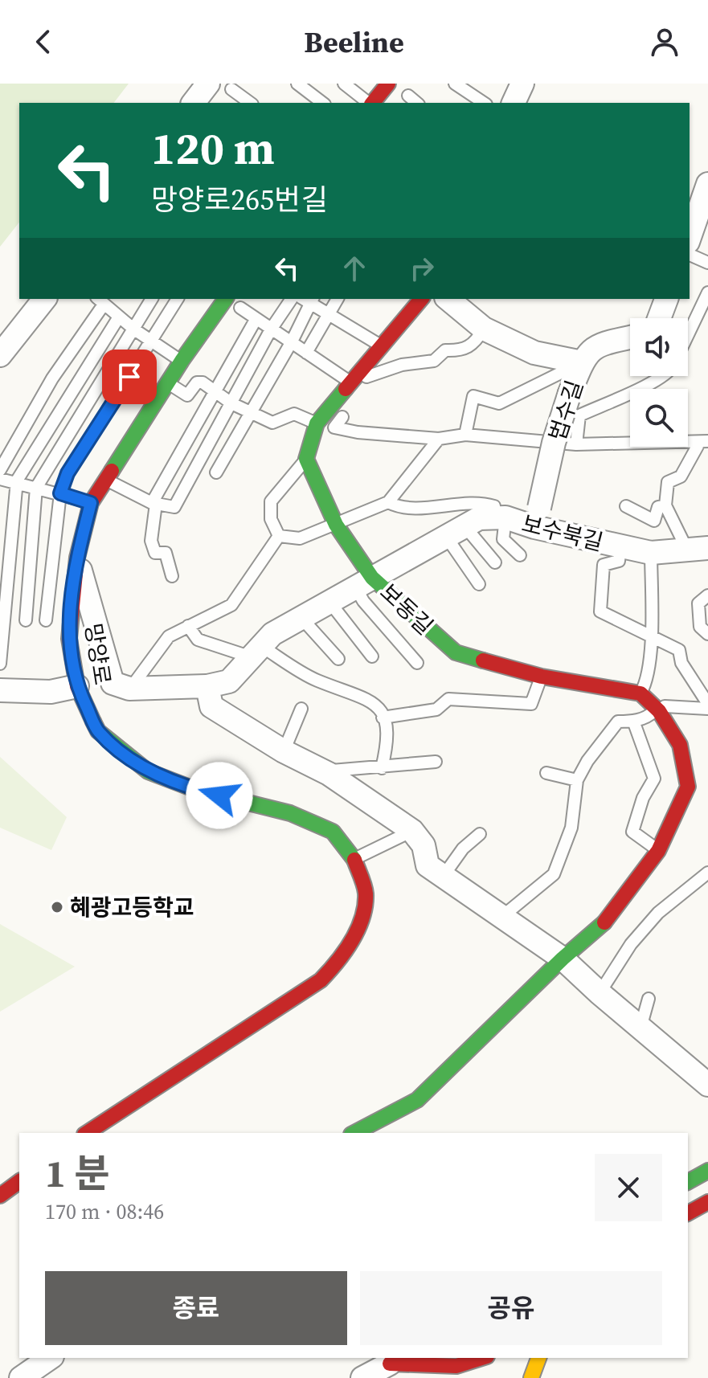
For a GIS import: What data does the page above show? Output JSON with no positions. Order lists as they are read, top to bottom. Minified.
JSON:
{"streets":{"main road":["보동길","망양로"],"street":["법수길","보수북길"]},"crossings":[["법수길","보수북길"],["보수북길","보동길"]],"places":["혜광고등학교"],"page":{"header":"Beeline","turn":["120 m","망양로265번길"],"heading":["1 분","170 m · 08:46"],"buttons":["종료","공유"]}}
